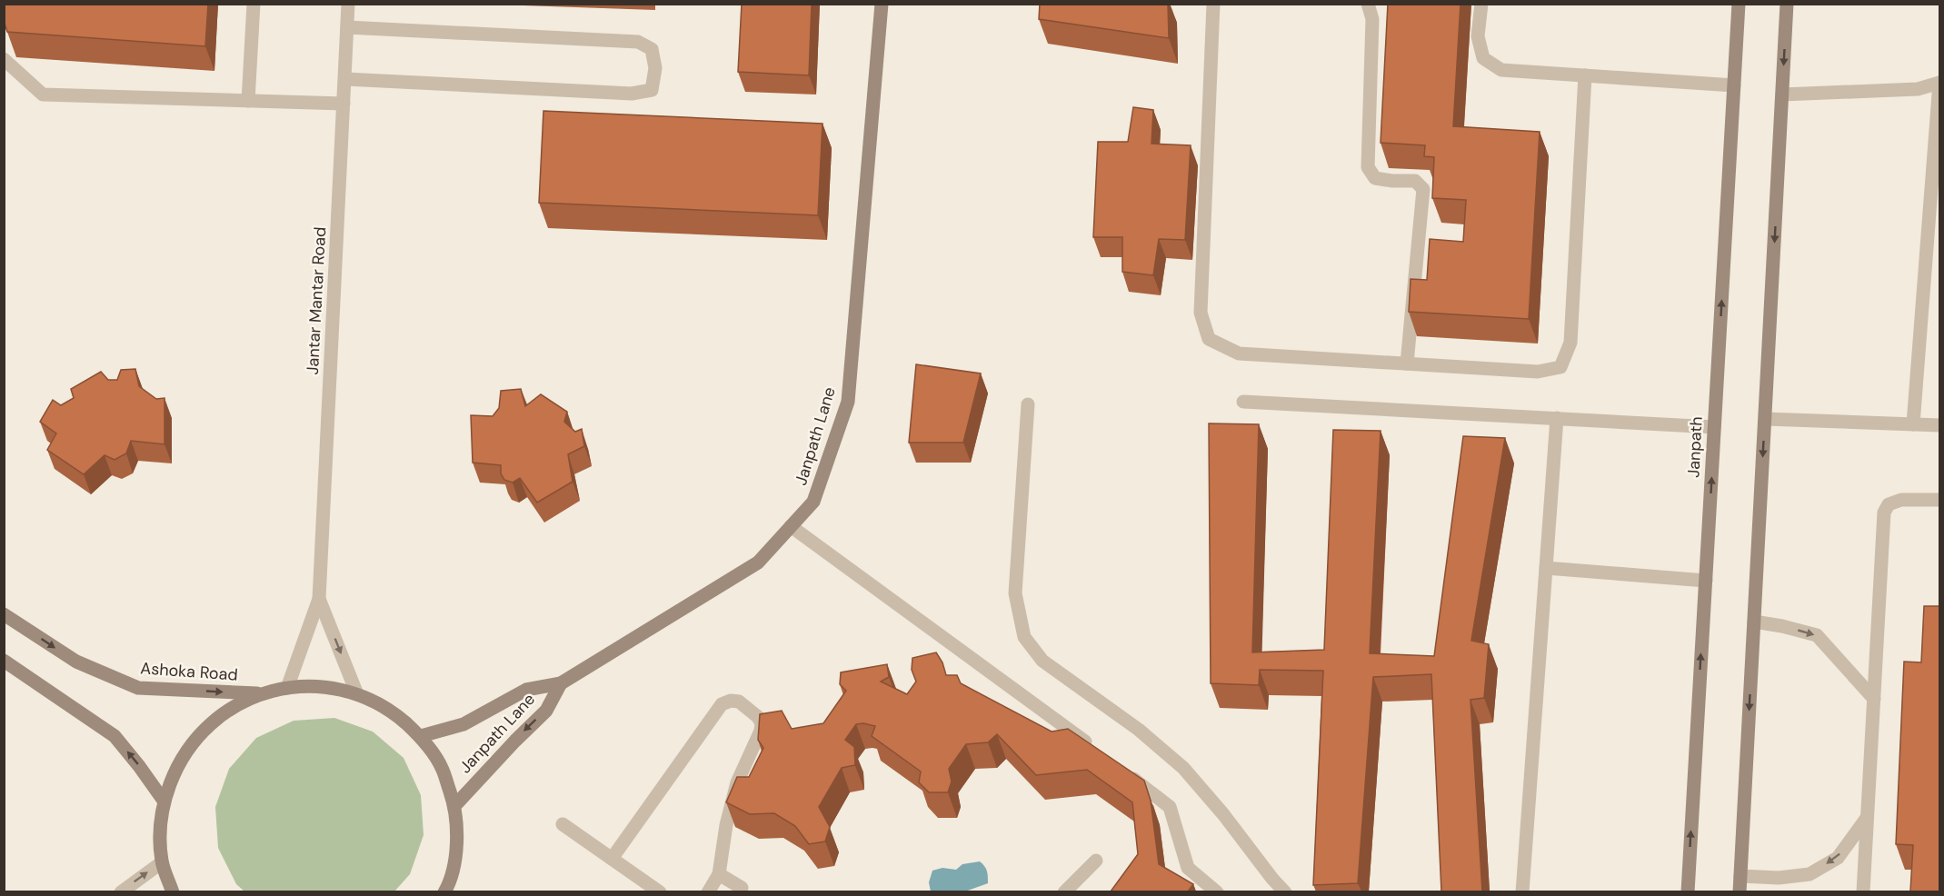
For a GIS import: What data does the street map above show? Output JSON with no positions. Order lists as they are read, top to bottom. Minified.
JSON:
{"streets":{"main road":["Janpath Lane","Janpath","Ashoka Road"],"street":["Jantar Mantar Road"]}}
